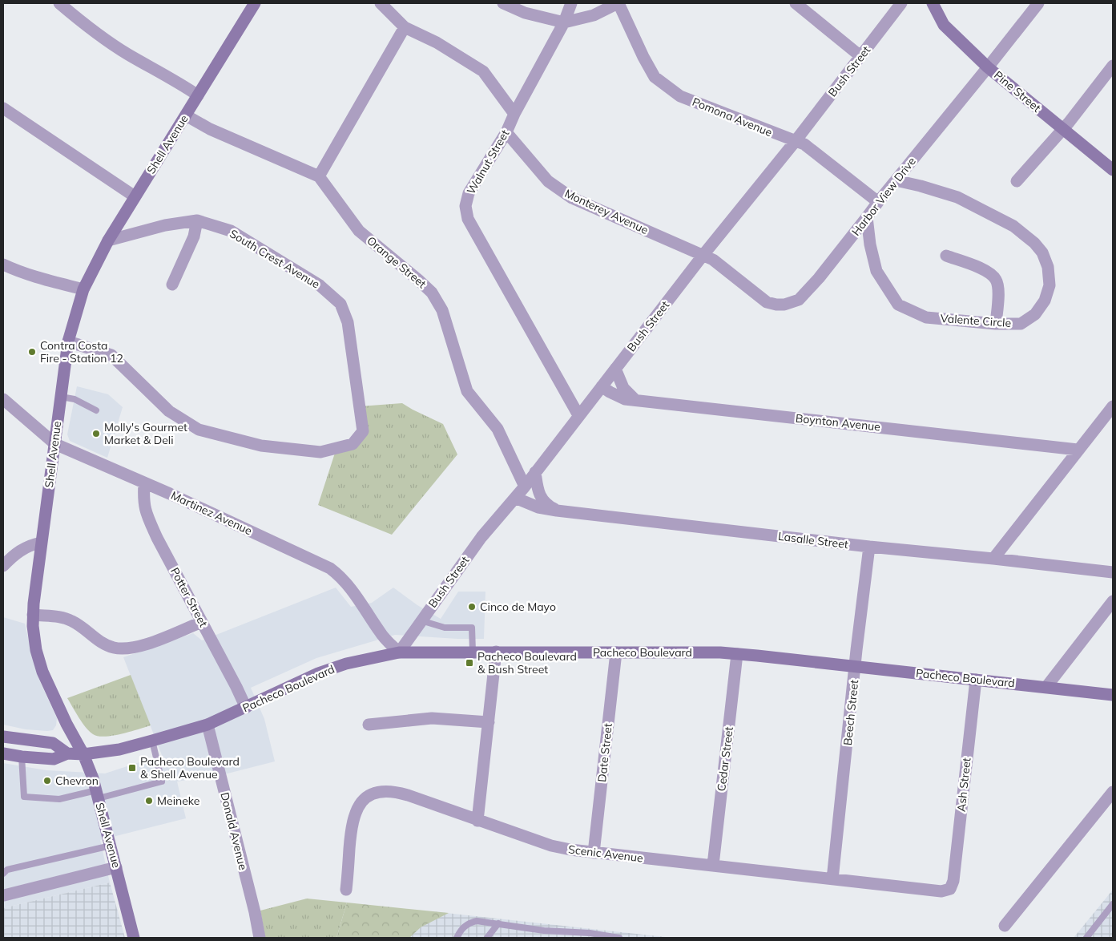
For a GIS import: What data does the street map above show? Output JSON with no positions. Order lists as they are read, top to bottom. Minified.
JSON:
{"streets":{"street":["Bush Street","Pine Street","Pomona Avenue","Shell Avenue","Walnut Street","Harbor View Drive","Monterey Avenue","South Crest Avenue","Orange Street","Valente Circle","Boynton Avenue","Martinez Avenue","Lasalle Street","Potter Street","Pacheco Boulevard","Beech Street","Date Street","Cedar Street","Ash Street","Donald Avenue","Scenic Avenue"]},"crossings":[["Bush Street","Pomona Avenue"],["Bush Street","Walnut Street"],["Bush Street","Harbor View Drive"],["Bush Street","Monterey Avenue"],["Bush Street","Orange Street"],["Bush Street","Boynton Avenue"],["Bush Street","Martinez Avenue"],["Bush Street","Lasalle Street"],["Bush Street","Pacheco Boulevard"],["Pine Street","Harbor View Drive"],["Pomona Avenue","Harbor View Drive"],["Shell Avenue","South Crest Avenue"],["Shell Avenue","Orange Street"],["Shell Avenue","Martinez Avenue"],["Shell Avenue","Pacheco Boulevard"],["Walnut Street","Monterey Avenue"],["Harbor View Drive","Monterey Avenue"],["Harbor View Drive","Valente Circle"],["Martinez Avenue","Potter Street"],["Martinez Avenue","Pacheco Boulevard"],["Lasalle Street","Beech Street"],["Potter Street","Pacheco Boulevard"],["Pacheco Boulevard","Beech Street"],["Pacheco Boulevard","Date Street"],["Pacheco Boulevard","Cedar Street"],["Pacheco Boulevard","Ash Street"],["Pacheco Boulevard","Donald Avenue"],["Beech Street","Scenic Avenue"],["Date Street","Scenic Avenue"],["Cedar Street","Scenic Avenue"],["Ash Street","Scenic Avenue"]],"places":{"other":["Contra Costa Fire - Station 12","Molly's Gourmet Market & Deli","Cinco de Mayo","Chevron","Meineke"],"transit":["Pacheco Boulevard & Bush Street","Pacheco Boulevard & Shell Avenue"]}}
